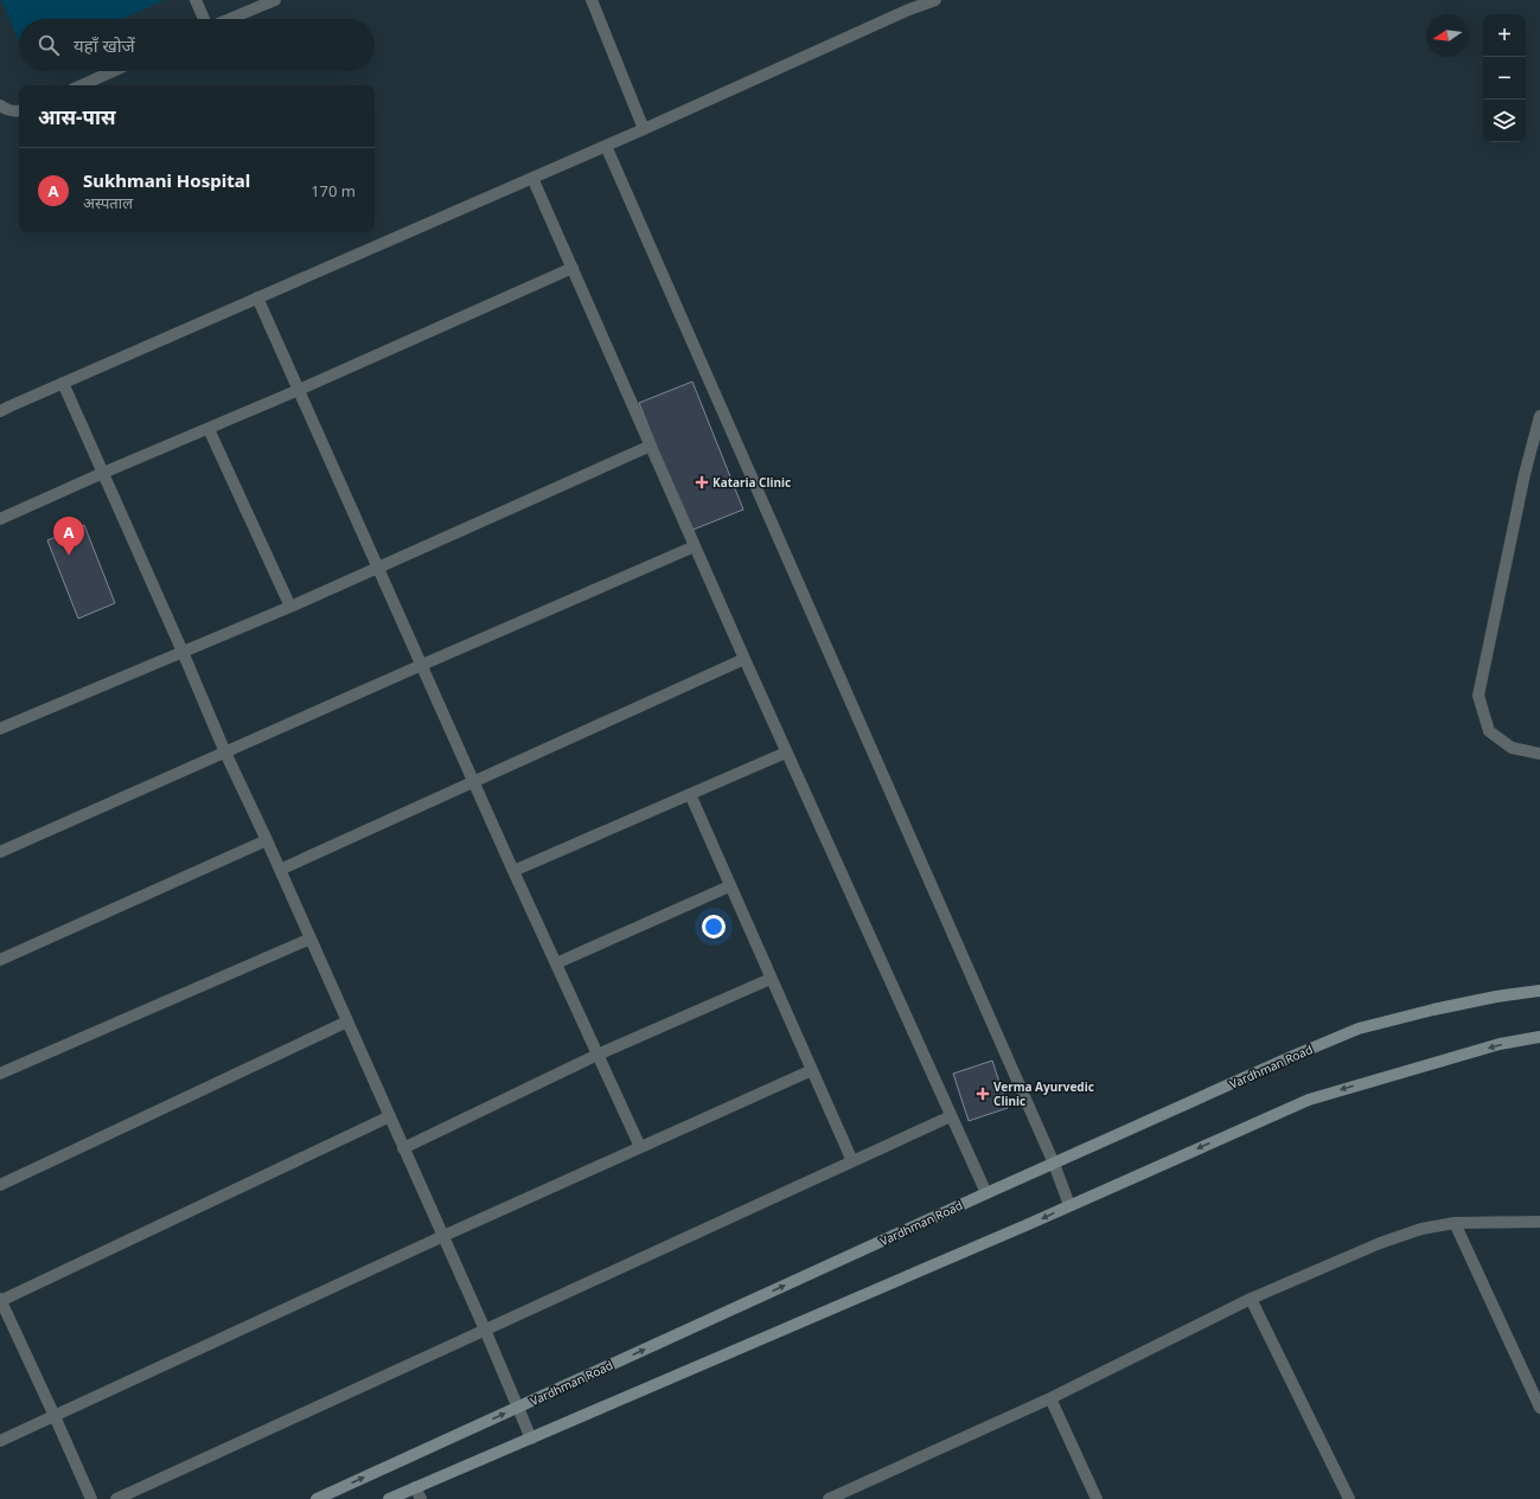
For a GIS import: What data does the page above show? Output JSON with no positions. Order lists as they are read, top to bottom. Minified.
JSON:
{"streets":{"street":["Vardhman Road"]},"places":{"health":["Kataria Clinic","Verma Ayurvedic Clinic"]},"north":"left","page":{"map_buttons":["+","−"],"search":"यहाँ खोजें","heading":"आस-पास","list":[{"mark":"A","name":"Sukhmani Hospital","note":"अस्पताल","value":"170 m"}],"pins":"A"}}
